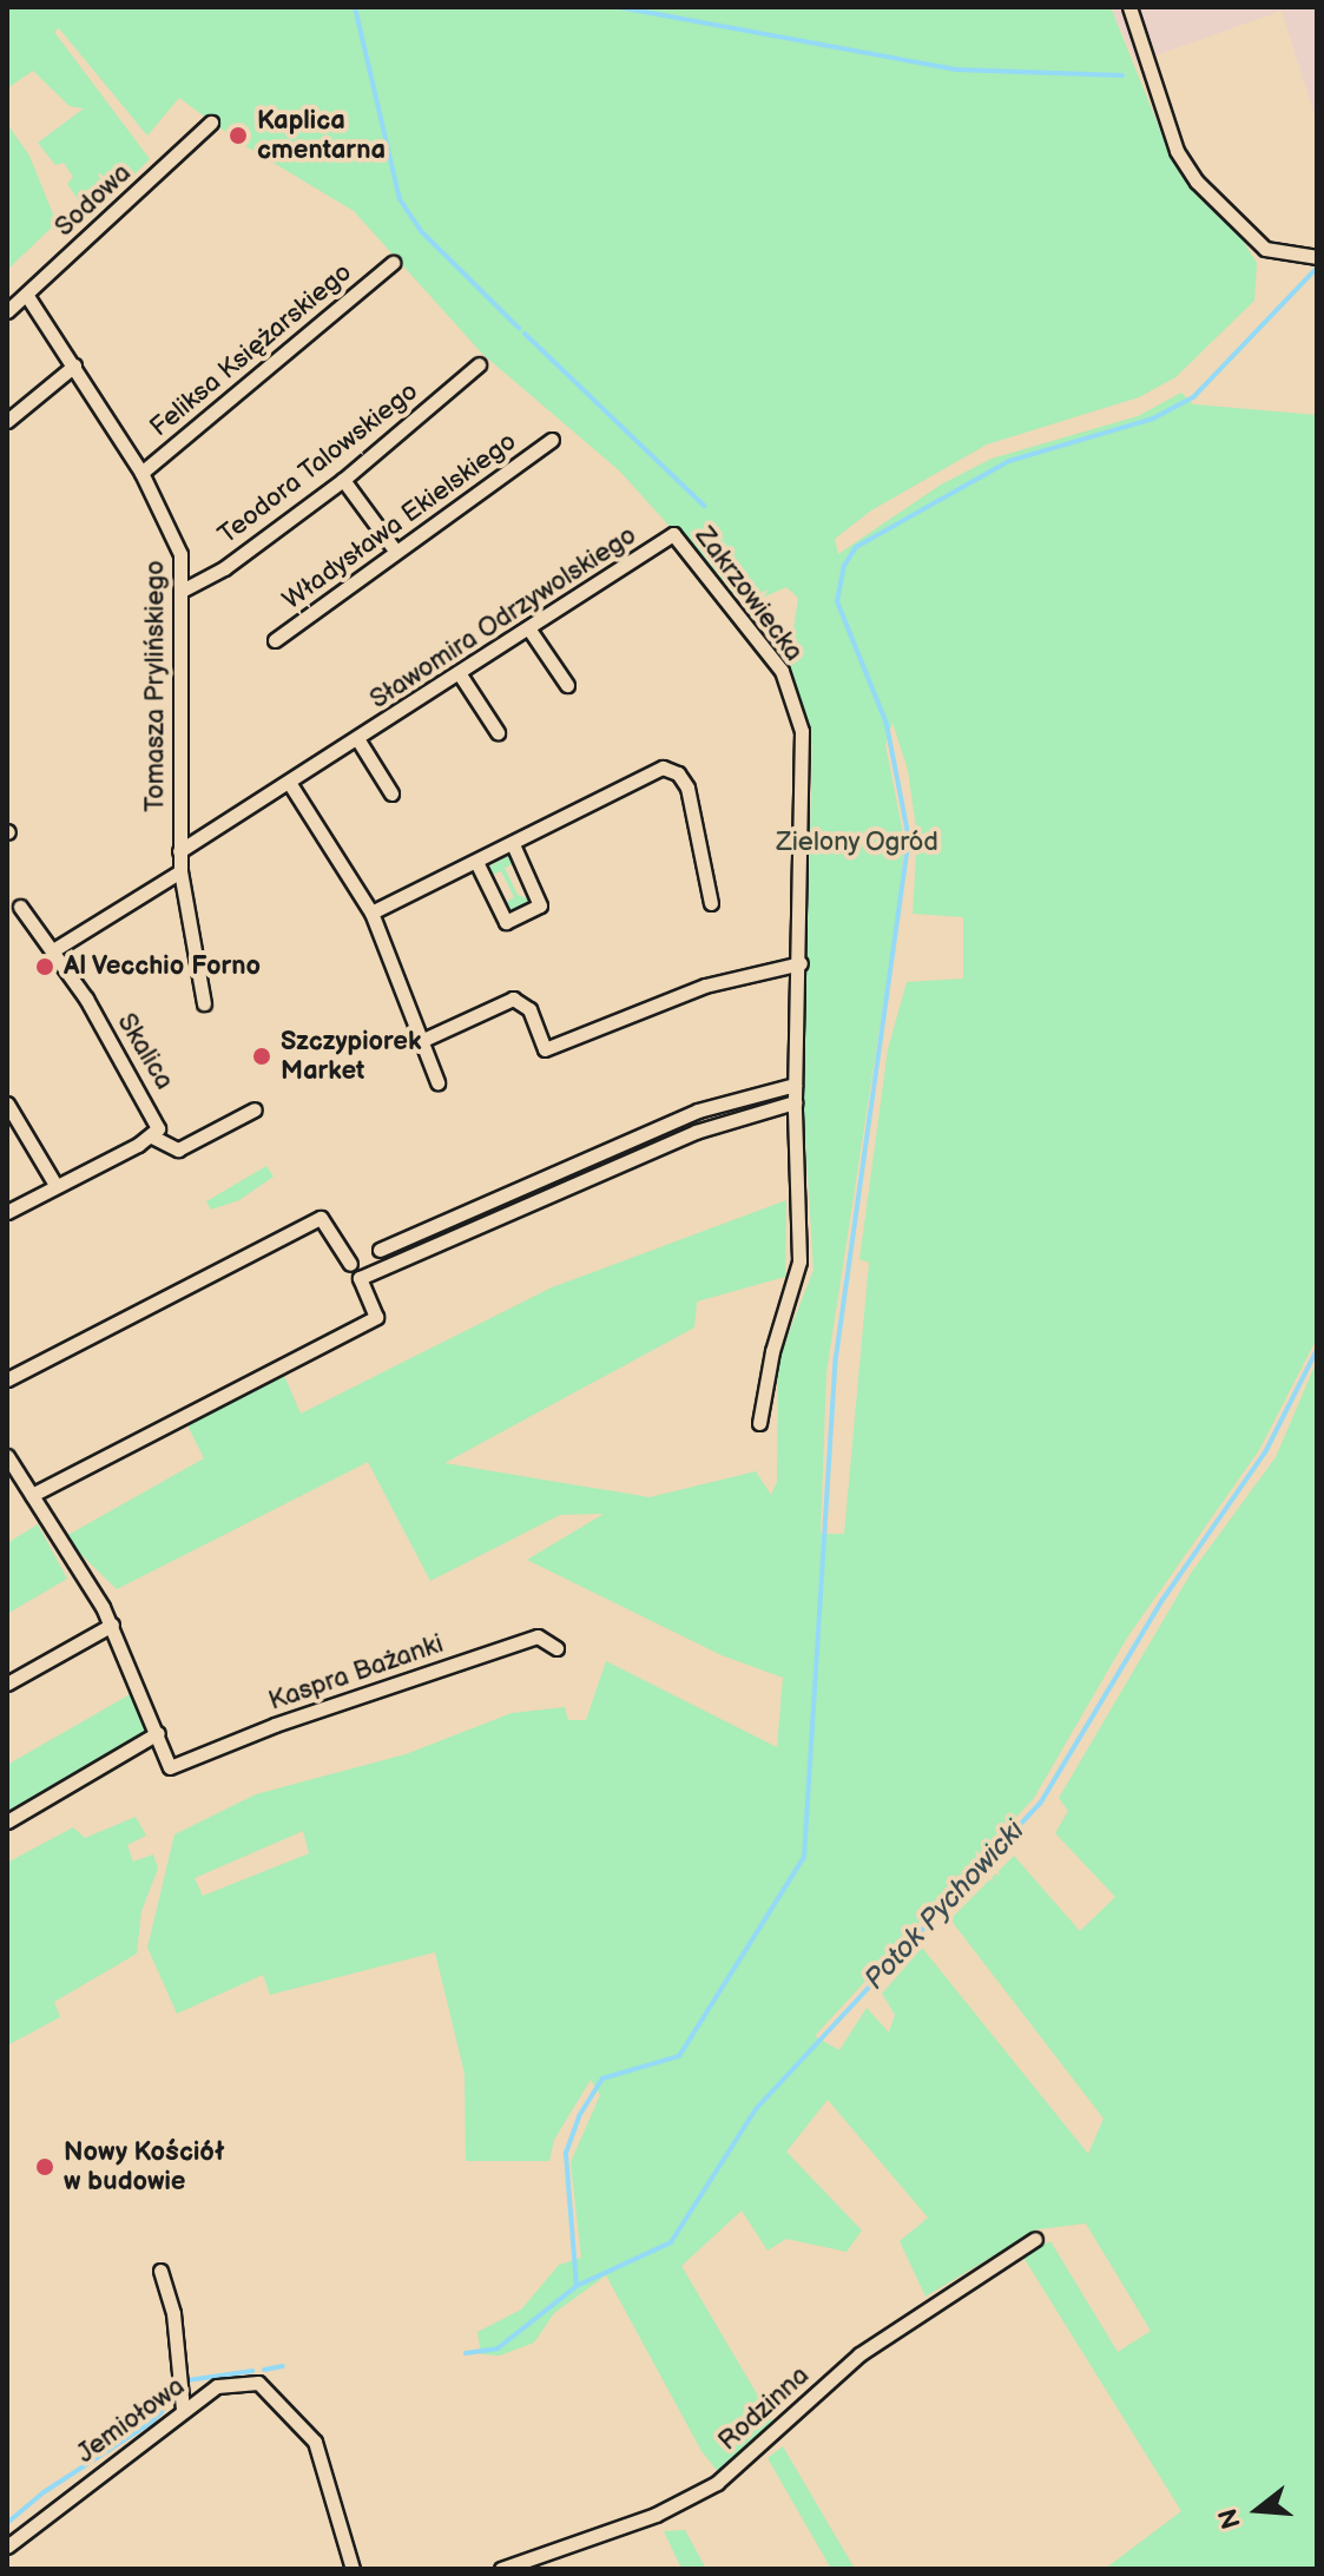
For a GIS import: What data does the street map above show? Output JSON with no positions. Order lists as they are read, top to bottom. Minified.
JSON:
{"streets":{"street":["Sodowa","Feliksa Księżarskiego","Teodora Talowskiego","Władysława Ekielskiego","Zakrzowiecka","Sławomira Odrzywolskiego","Tomasza Prylińskiego","Skalica","Kaspra Bażanki","Rodzinna","Jemiołowa"]},"crossings":[["Sodowa","Tomasza Prylińskiego"],["Feliksa Księżarskiego","Tomasza Prylińskiego"],["Teodora Talowskiego","Tomasza Prylińskiego"],["Zakrzowiecka","Sławomira Odrzywolskiego"],["Sławomira Odrzywolskiego","Tomasza Prylińskiego"]],"water":["Potok Pychowicki"],"parks":["Zielony Ogród"],"places":["Kaplica cmentarna","Al Vecchio Forno","Szczypiorek Market","Nowy Kościół w budowie"],"north":"left"}
